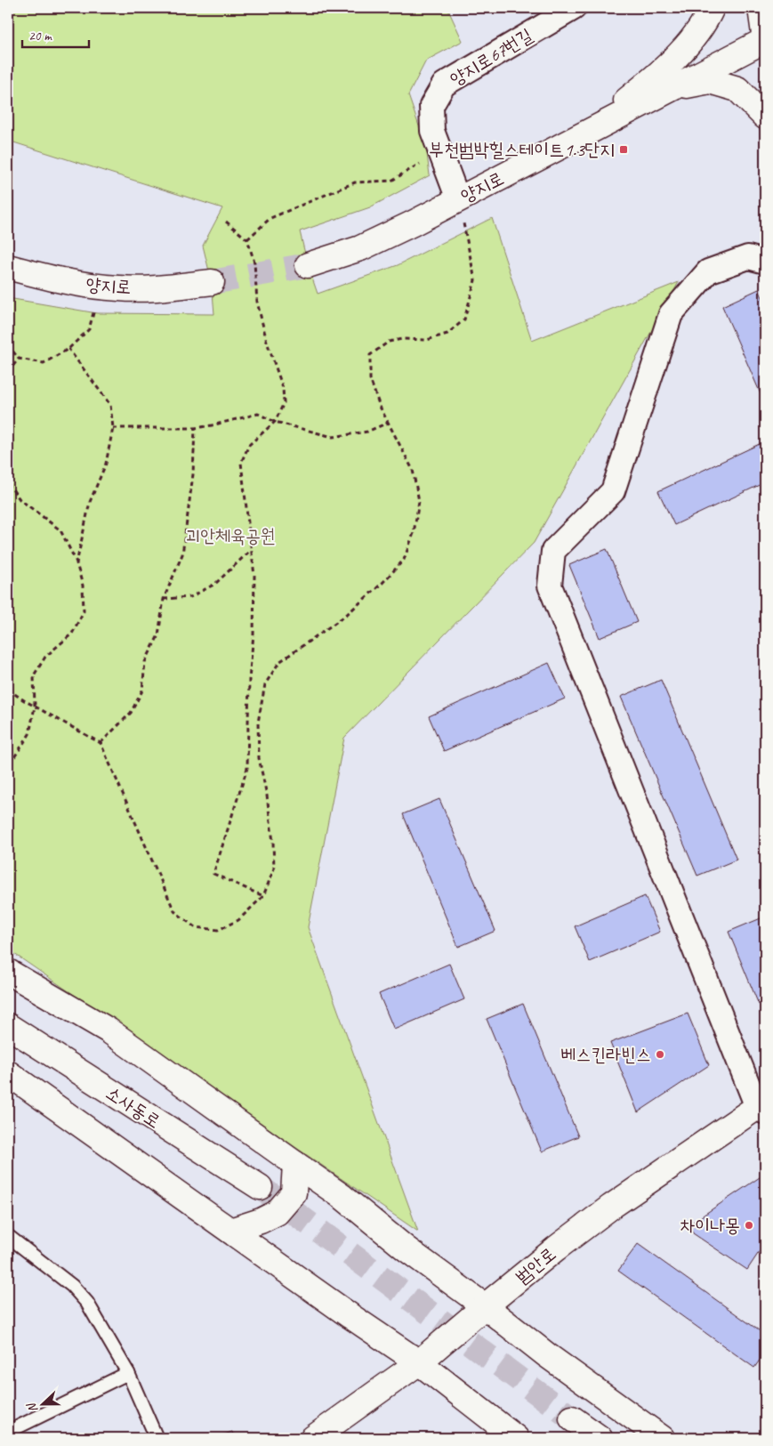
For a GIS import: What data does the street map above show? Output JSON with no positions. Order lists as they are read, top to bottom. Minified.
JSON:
{"streets":{"street":["양지로67번길","양지로","소사동로","범안로"]},"crossings":[["양지로67번길","양지로"]],"parks":["괴안체육공원"],"places":{"transit":["부천범박힐스테이트1.3단지"],"other":["베스킨라빈스","차이나몽"]},"scale_bar":"20 m","north":"left"}
